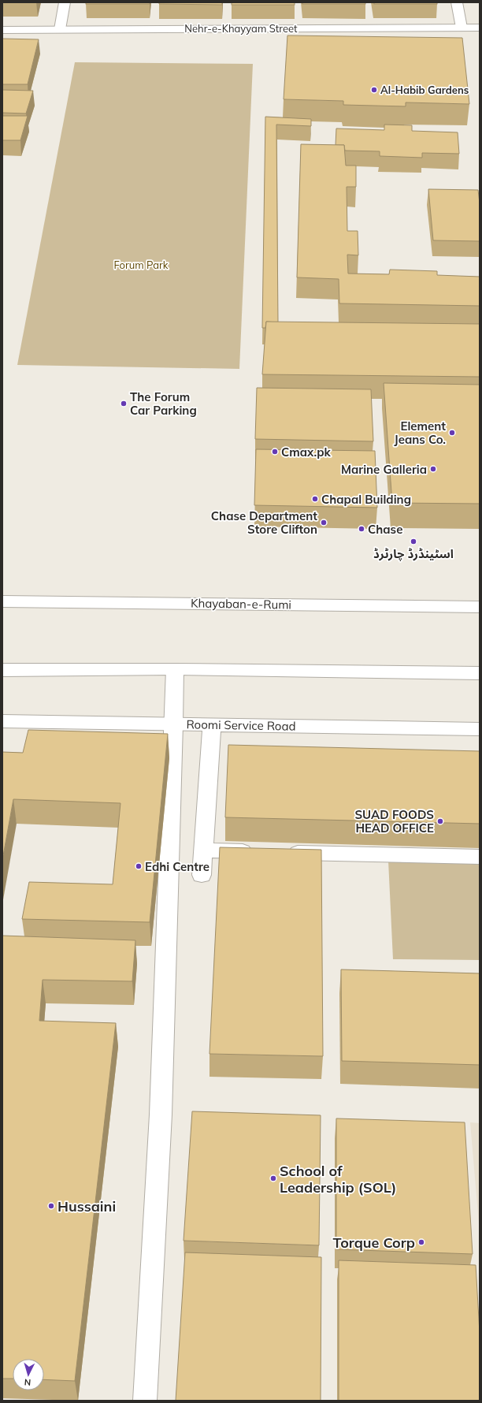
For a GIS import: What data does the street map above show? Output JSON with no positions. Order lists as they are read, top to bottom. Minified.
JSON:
{"streets":{"street":["Nehr-e-Khayyam Street","Khayaban-e-Rumi","Roomi Service Road"]},"parks":["Forum Park"],"places":["Al-Habib Gardens","The Forum Car Parking","Element Jeans Co.","Cmax.pk","Marine Galleria","Chapal Building","Chase Department Store Clifton","Chase","اسٹینڈرڈ چارٹرڈ","SUAD FOODS HEAD OFFICE","Edhi Centre","School of Leadership (SOL)","Hussaini","Torque Corp"],"north":"bottom"}
